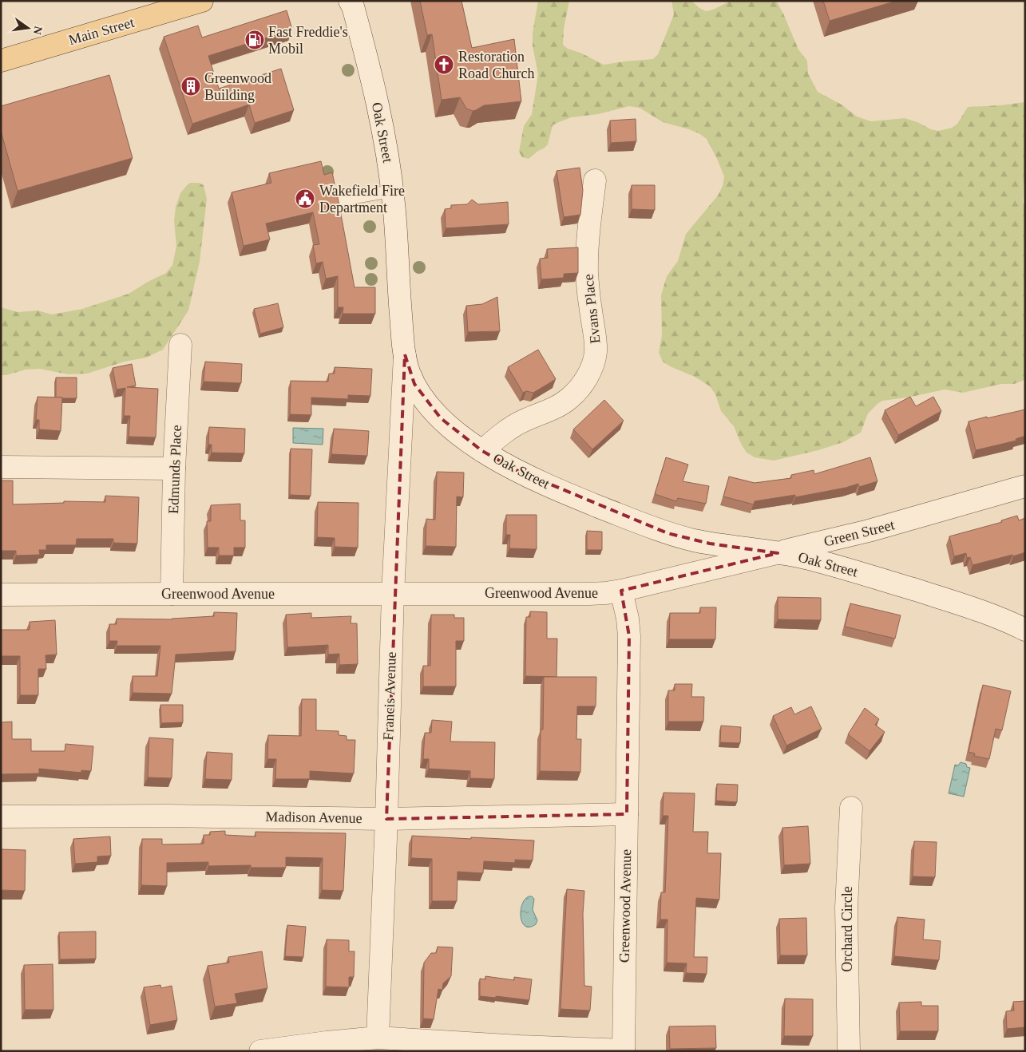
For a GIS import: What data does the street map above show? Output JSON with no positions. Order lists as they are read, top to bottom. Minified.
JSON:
{"streets":{"main road":["Main Street"],"street":["Oak Street","Evans Place","Edmunds Place","Green Street","Greenwood Avenue","Francis Avenue","Madison Avenue","Orchard Circle"]},"crossings":[["Oak Street","Evans Place"],["Oak Street","Green Street"],["Oak Street","Francis Avenue"],["Edmunds Place","Greenwood Avenue"],["Green Street","Greenwood Avenue"],["Greenwood Avenue","Francis Avenue"],["Greenwood Avenue","Madison Avenue"],["Francis Avenue","Madison Avenue"]],"places":{"fuel station":["Fast Freddie's Mobil"],"church":["Restoration Road Church"],"building":["Greenwood Building"],"public building":["Wakefield Fire Department"]},"north":"right"}
